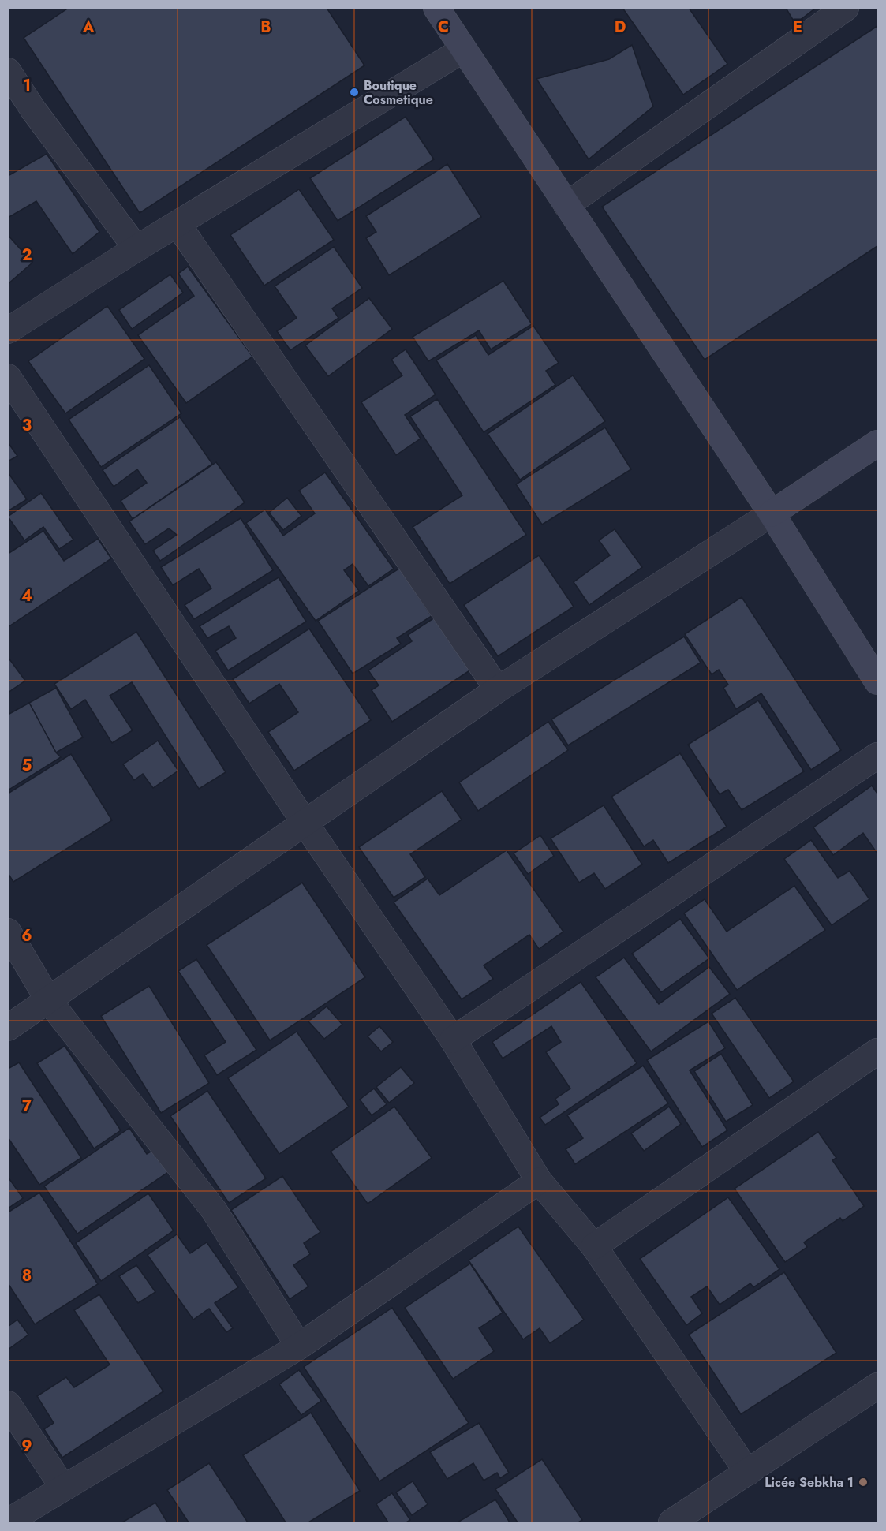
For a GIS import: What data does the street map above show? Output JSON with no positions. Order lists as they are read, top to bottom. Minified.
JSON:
{"places":["Boutique Cosmetique","Licée Sebkha 1"],"grid":{"columns":["A","B","C","D","E"],"rows":["1","2","3","4","5","6","7","8","9"]}}
